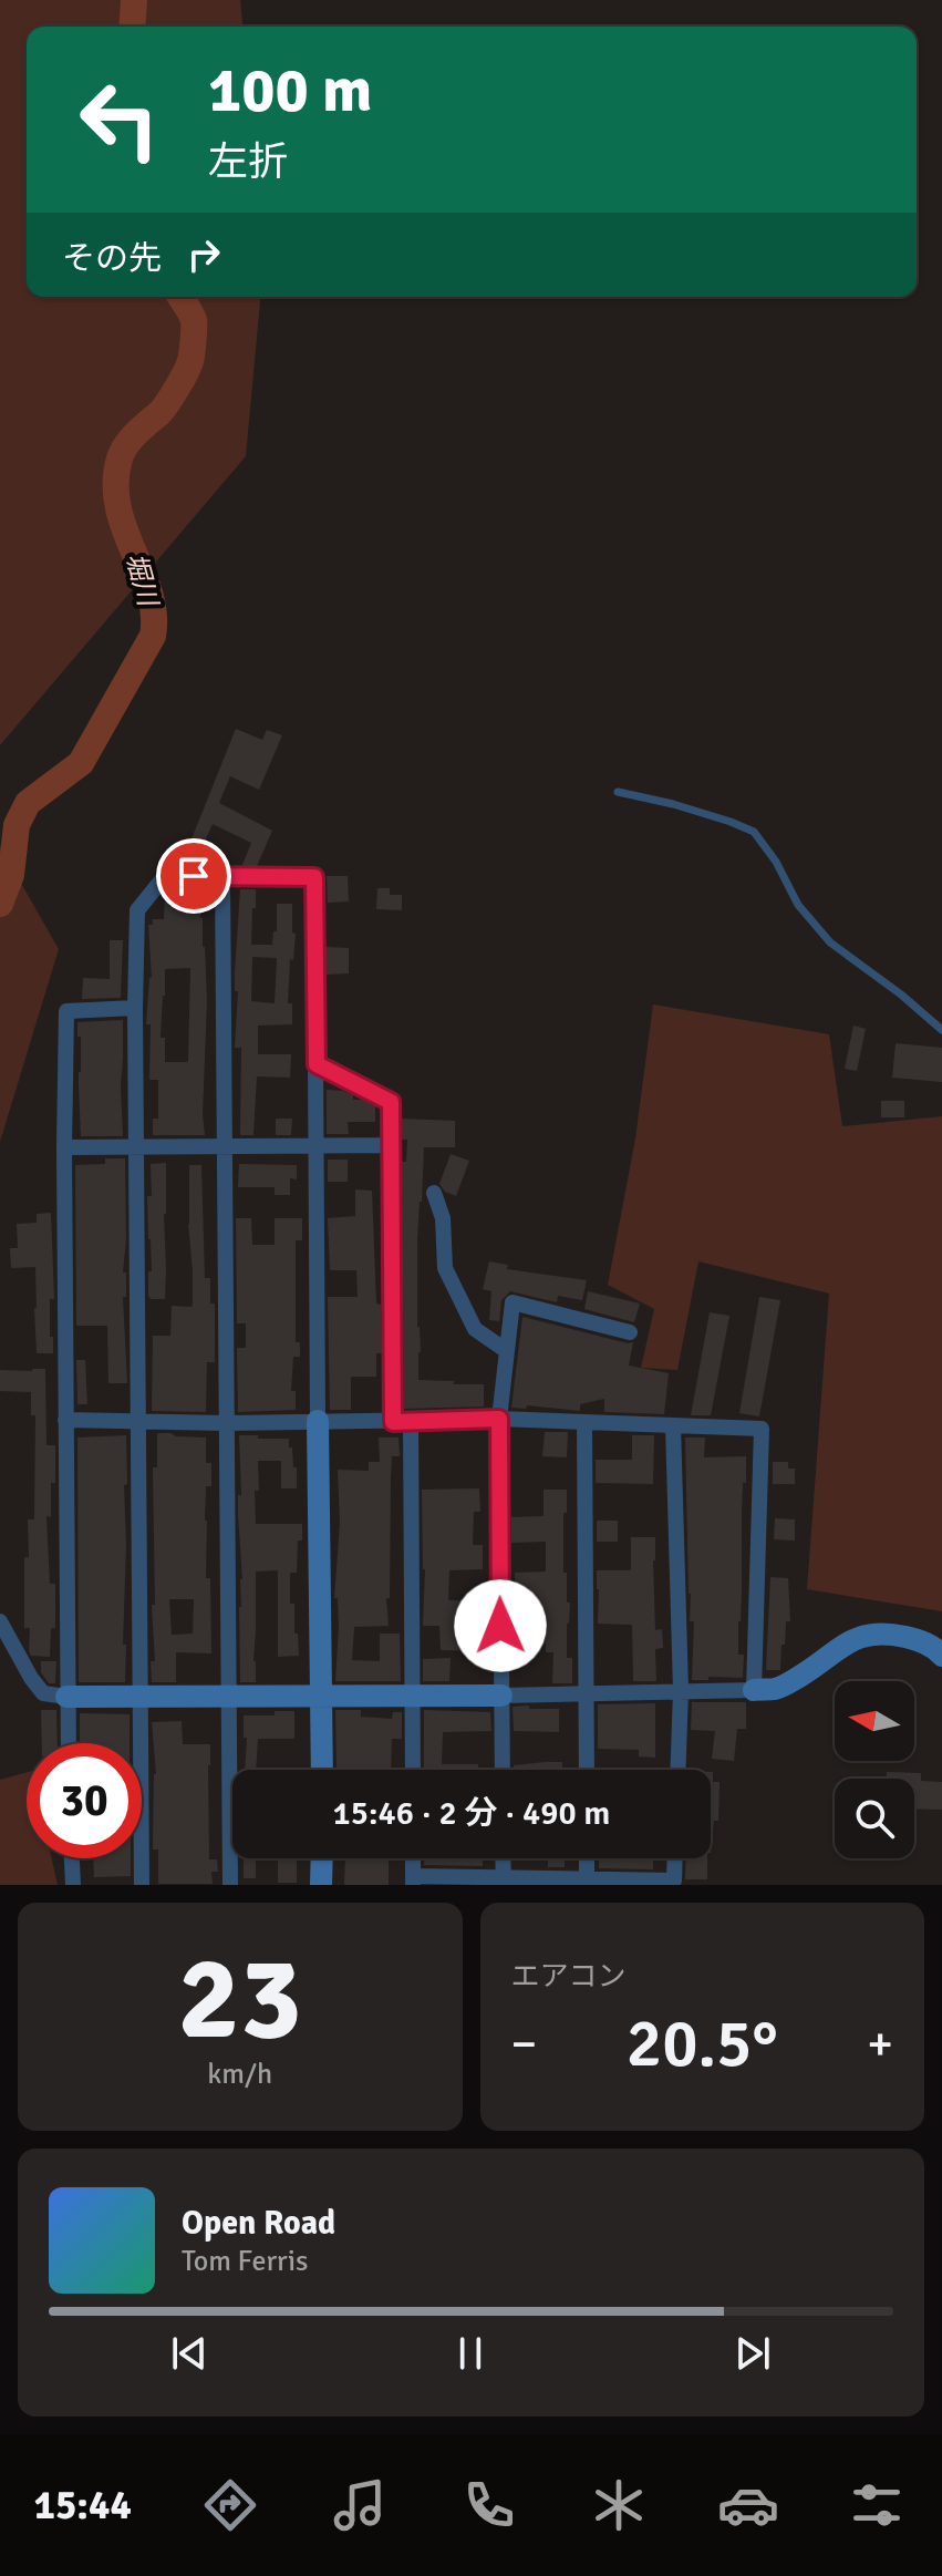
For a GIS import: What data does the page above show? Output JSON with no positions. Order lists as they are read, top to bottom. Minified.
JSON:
{"water":["堀川"],"north":"left","page":{"turn":["100 m","左折"],"then":"その先","limit":"30","trip":"15:46 · 2 分 · 490 m","tile":[["23","km/h"],"エアコン"],"heat":["−","20.5°","+"],"song":["Open Road","Tom Ferris"],"tabs":"15:44"}}
